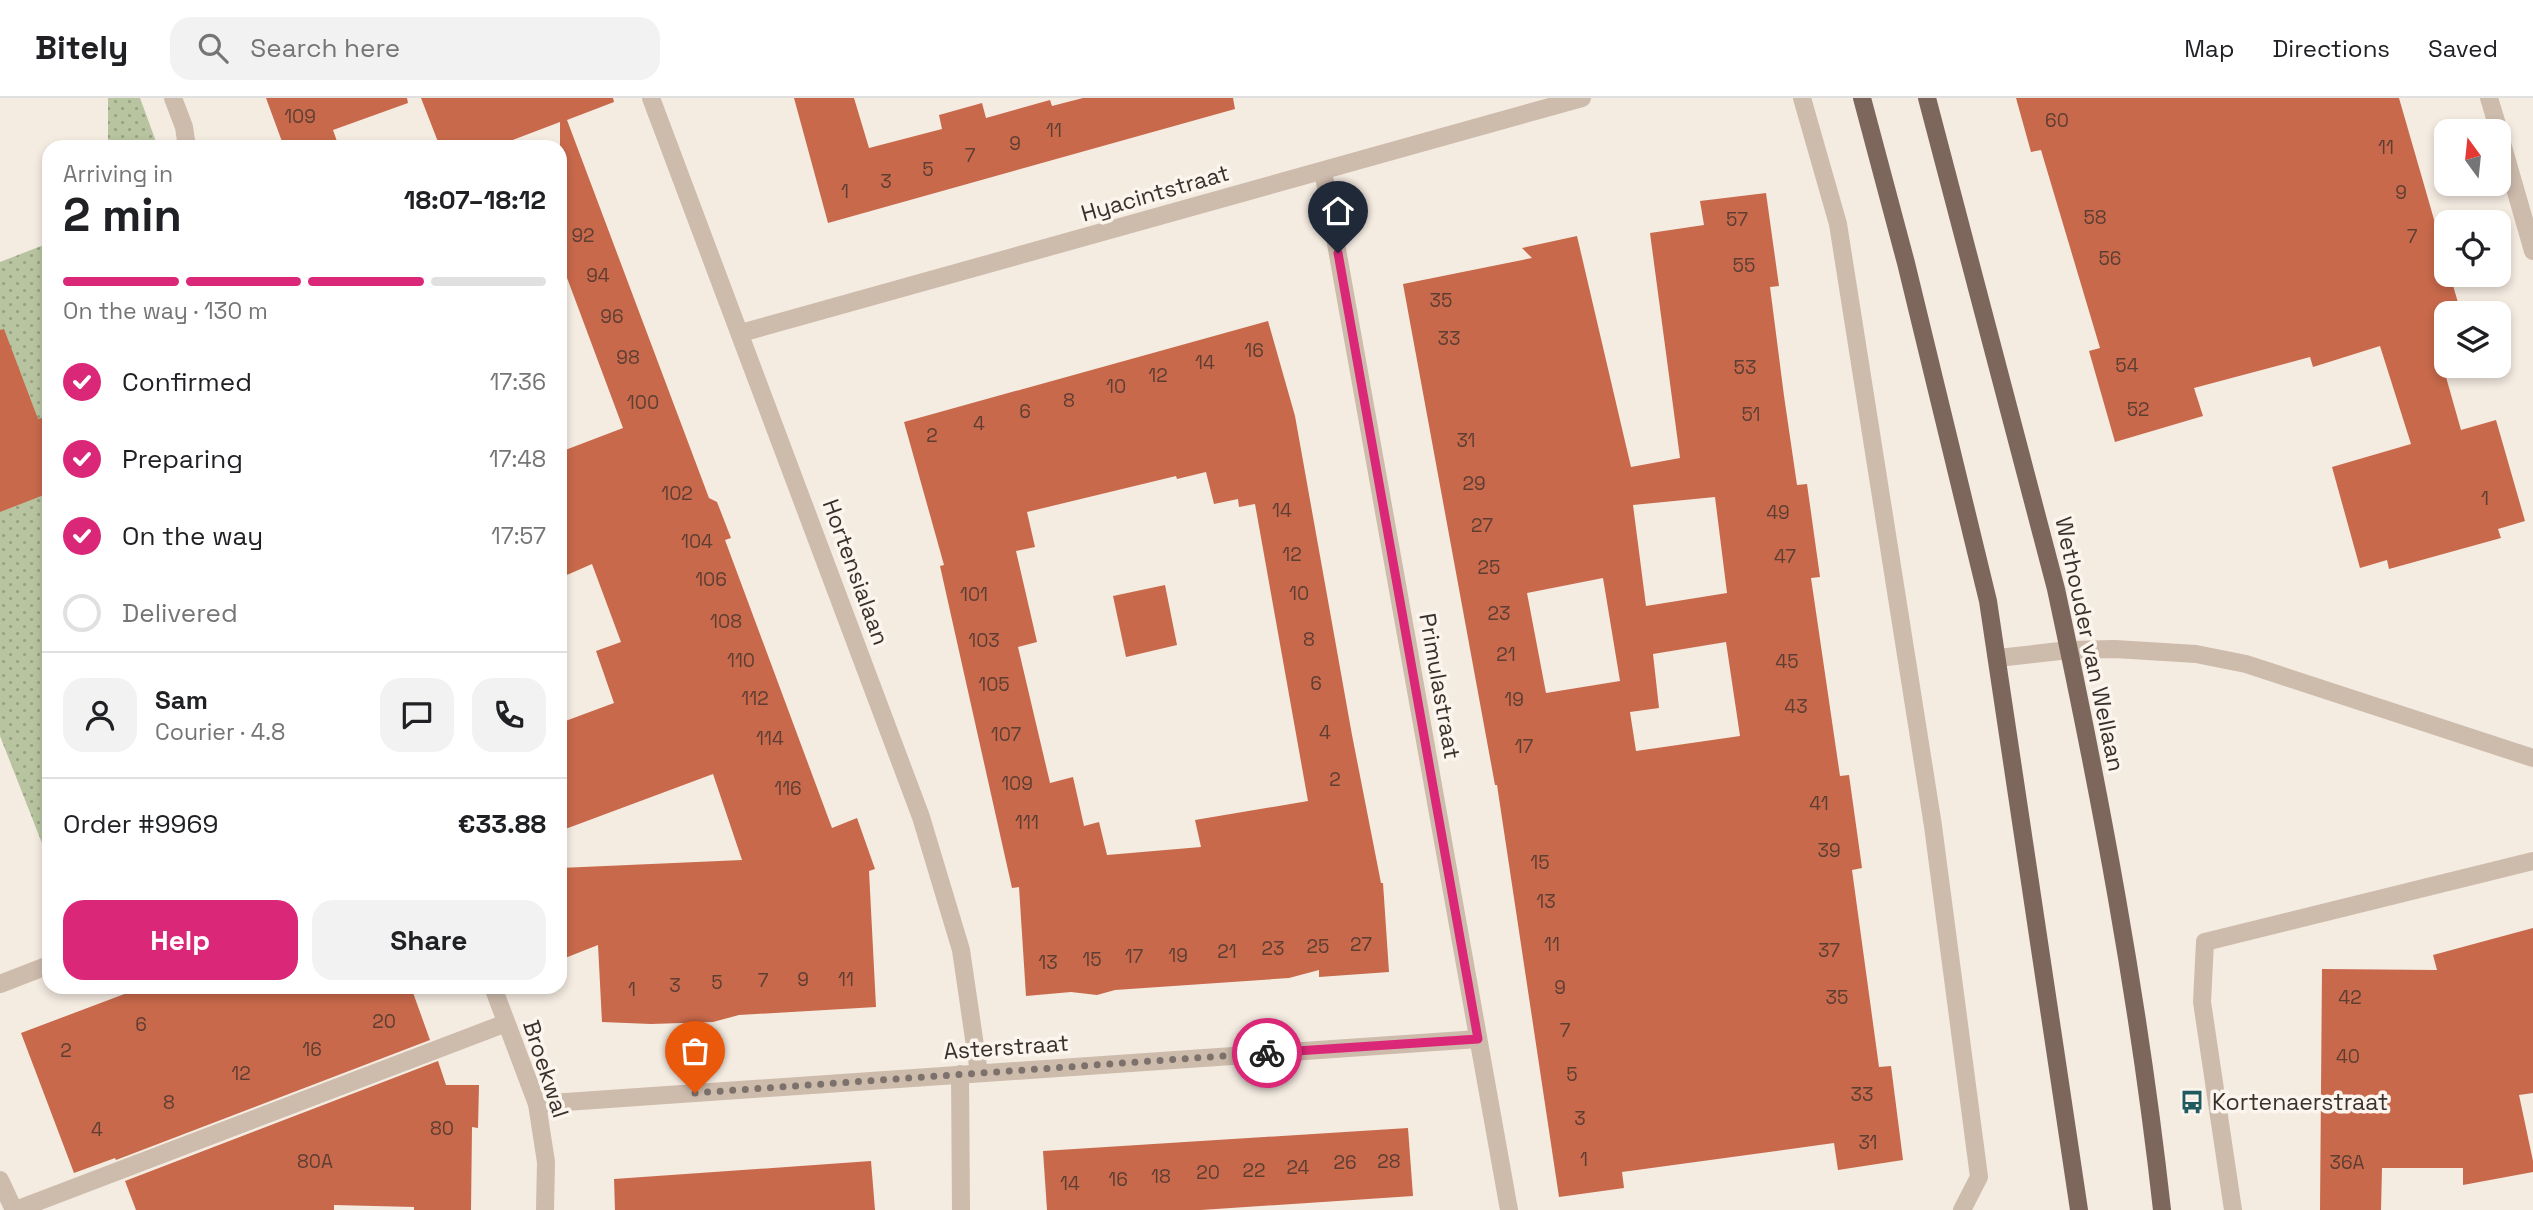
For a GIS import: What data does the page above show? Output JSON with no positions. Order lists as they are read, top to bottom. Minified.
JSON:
{"streets":{"main road":["Wethouder van Wellaan"],"street":["Hyacintstraat","Hortensialaan","Primulastraat","Asterstraat","Broekwal"]},"crossings":[["Hyacintstraat","Hortensialaan"],["Hyacintstraat","Primulastraat"],["Hortensialaan","Asterstraat"],["Primulastraat","Asterstraat"],["Asterstraat","Broekwal"]],"places":{"bus stop":["Kortenaerstraat"]},"house_numbers":["109","60","11","9","11","7","5","3","1","9","58","57","92","7","56","55","94","35","96","33","16","98","14","54","53","12","10","8","100","52","6","51","4","2","31","29","102","1","14","49","27","104","12","47","25","106","10","101","23","108","8","103","21","110","45","6","105","112","19","43","4","107","114","17","2","109","116","41","111","39","15","13","27","11","25","23","37","21","19","17","15","13","9","11","7","5","3","9","1","35","42","20","6","7","16","2","40","12","5","33","8","3","80","4","31","1","80A","28","26","36A","24","22","20","18","16","14"],"north":"top","page":{"header":"Bitely","search":"Search here","nav":["Map","Directions","Saved"],"heading":["2 min","Arriving in","18:07–18:12"],"panel":["Sam","Courier · 4.8","Order #9969","€33.88"],"bar":"On the way · 130 m","list":[["Confirmed","17:36"],["Preparing","17:48"],["On the way","17:57"],"Delivered"],"buttons":["Help","Share"]}}
